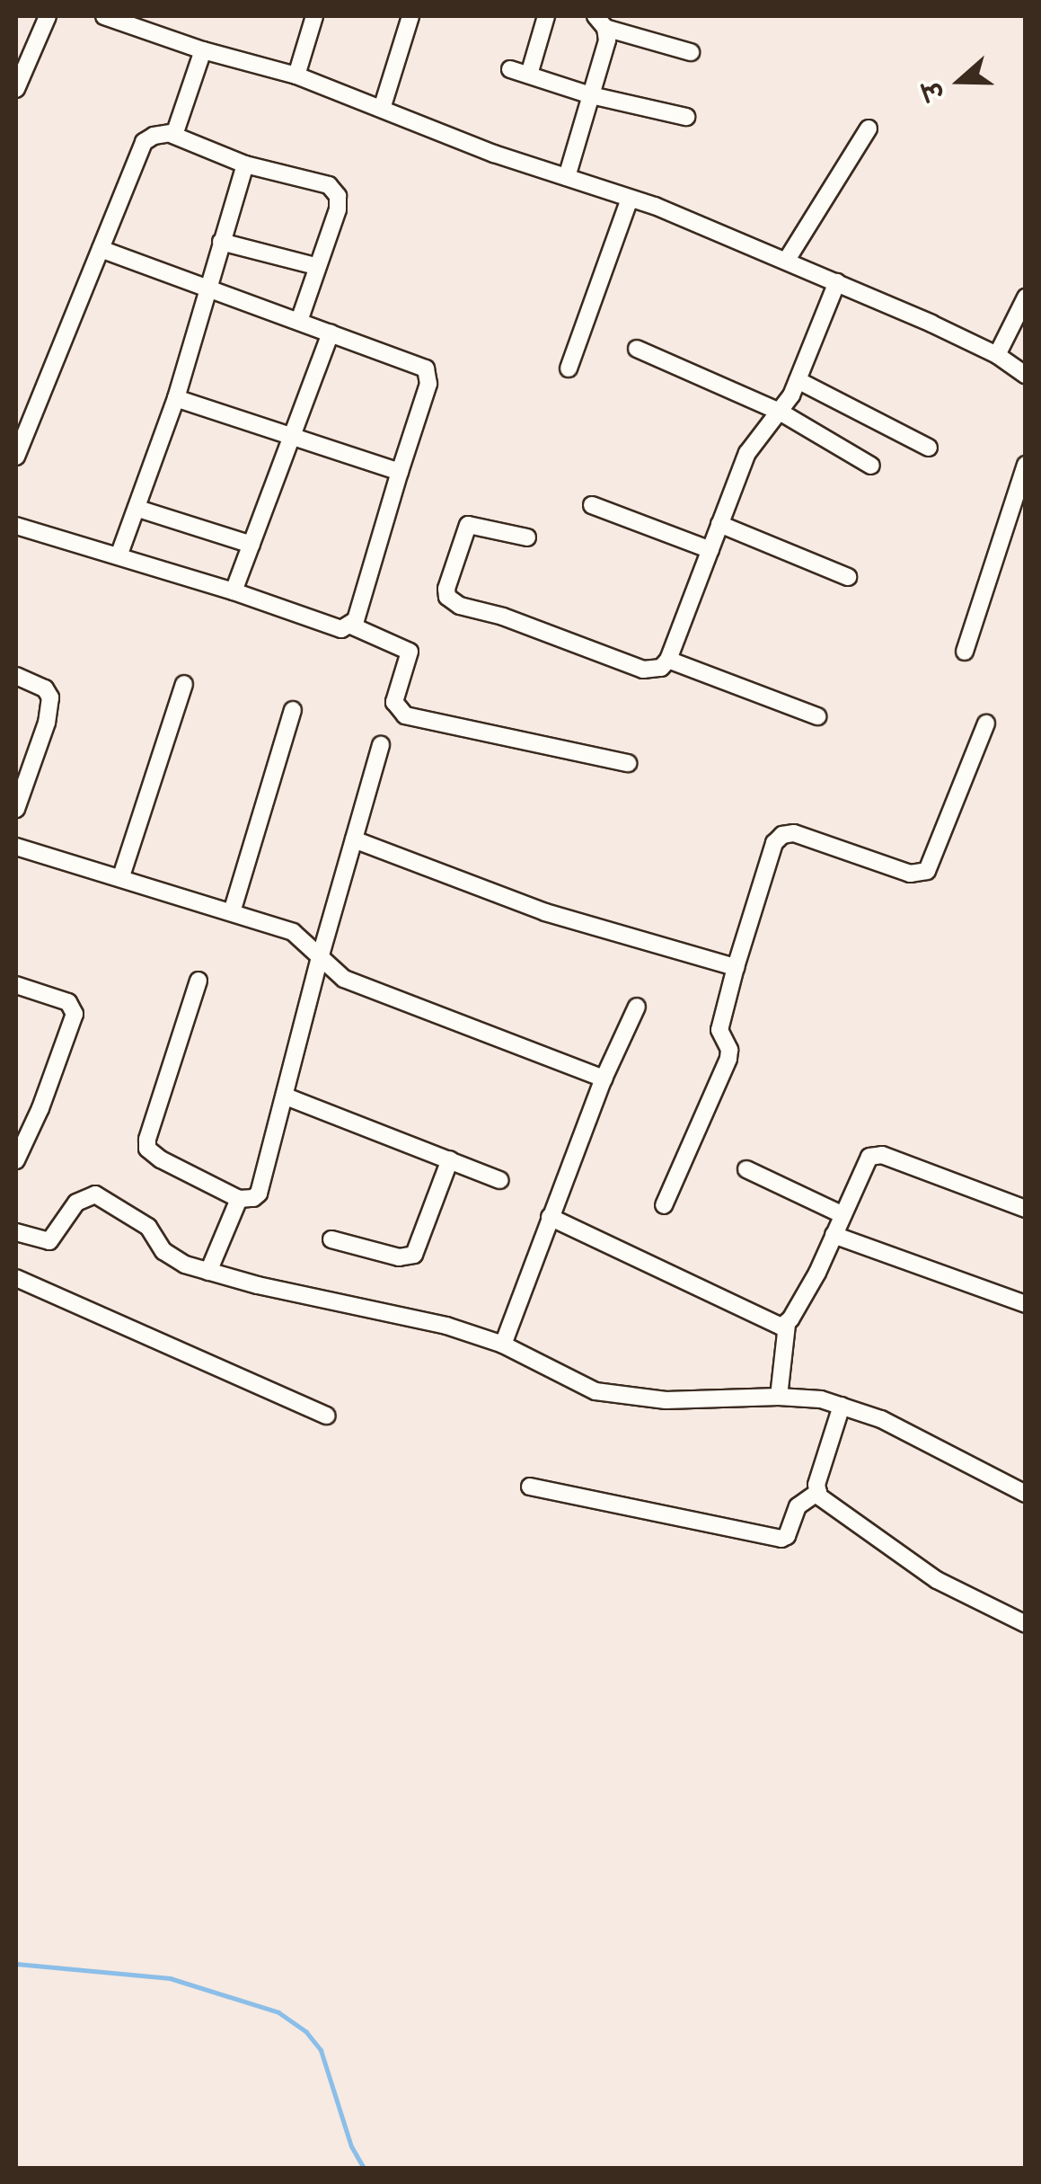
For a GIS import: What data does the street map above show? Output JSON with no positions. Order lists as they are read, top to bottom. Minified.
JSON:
{"north":"left"}
